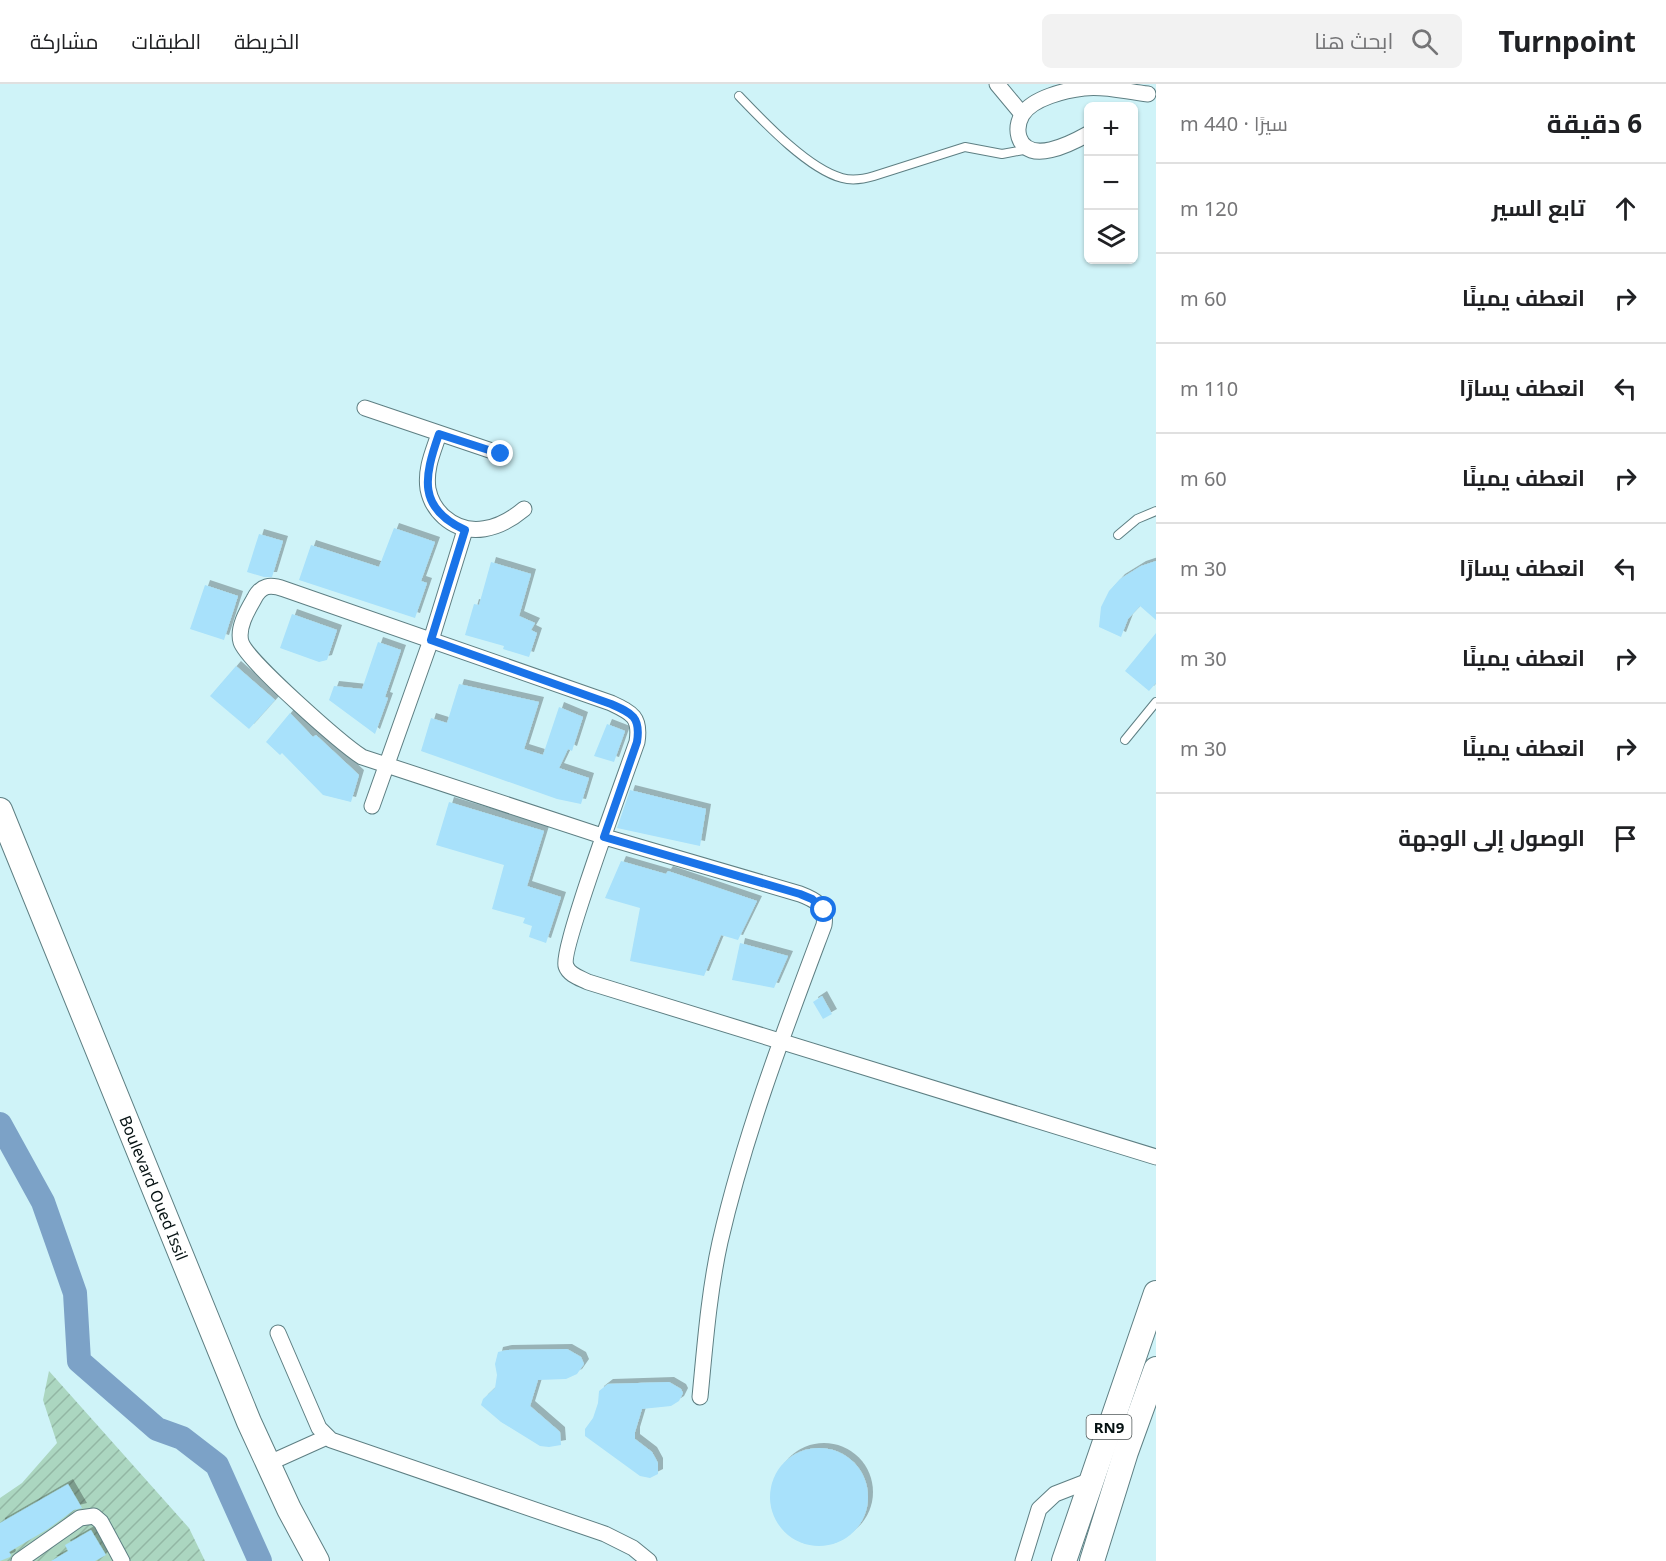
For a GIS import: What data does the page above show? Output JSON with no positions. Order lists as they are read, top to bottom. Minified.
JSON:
{"streets":{"main road":["Boulevard Oued Issil","RN9"]},"page":{"header":"Turnpoint","search":"ابحث هنا","nav":["الخريطة","الطبقات","مشاركة"],"heading":["6 دقيقة","سيرًا · 440 m"],"map_buttons":["+","−"],"list":[["تابع السير","120 m"],["انعطف يمينًا","60 m"],["انعطف يسارًا","110 m"],["انعطف يمينًا","60 m"],["انعطف يسارًا","30 m"],["انعطف يمينًا","30 m"],["انعطف يمينًا","30 m"],"الوصول إلى الوجهة"]}}
